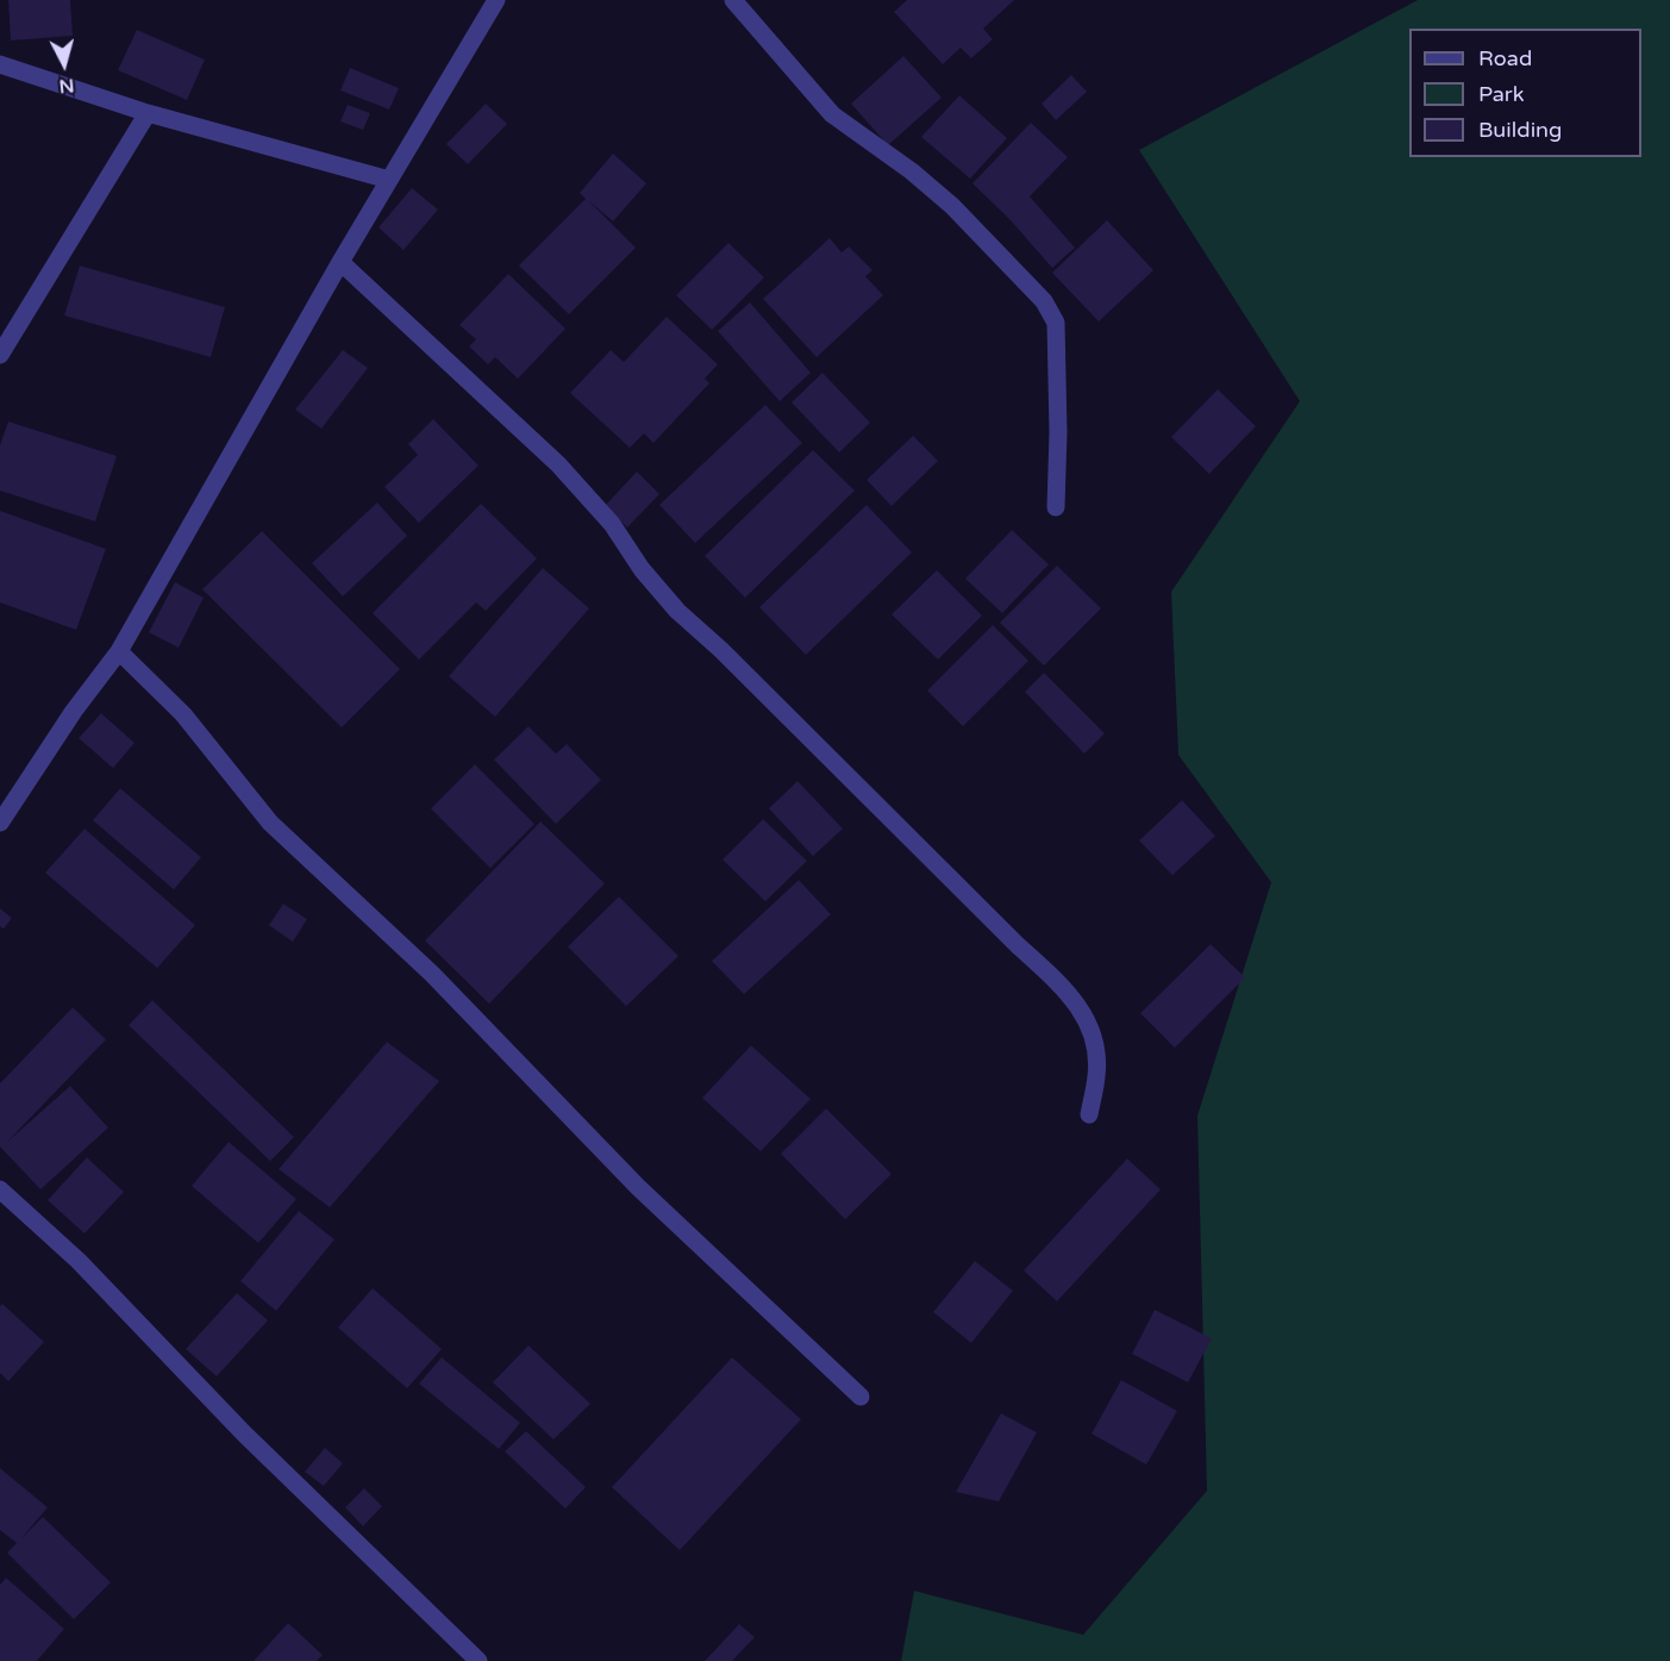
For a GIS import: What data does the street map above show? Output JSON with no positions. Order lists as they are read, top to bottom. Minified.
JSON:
{"legend":["Road","Park","Building"],"north":"bottom"}
